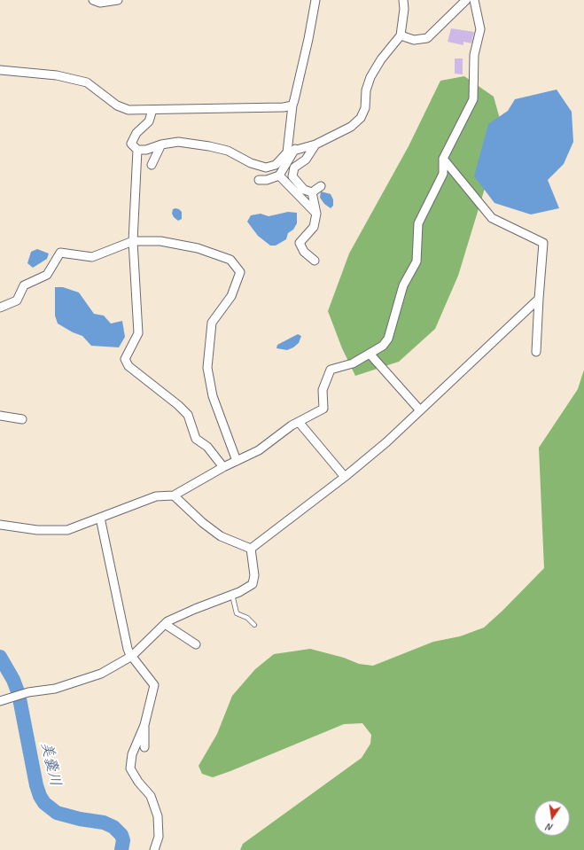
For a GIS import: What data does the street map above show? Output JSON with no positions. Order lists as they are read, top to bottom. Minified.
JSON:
{"water":["美嚢川"],"north":"bottom"}
